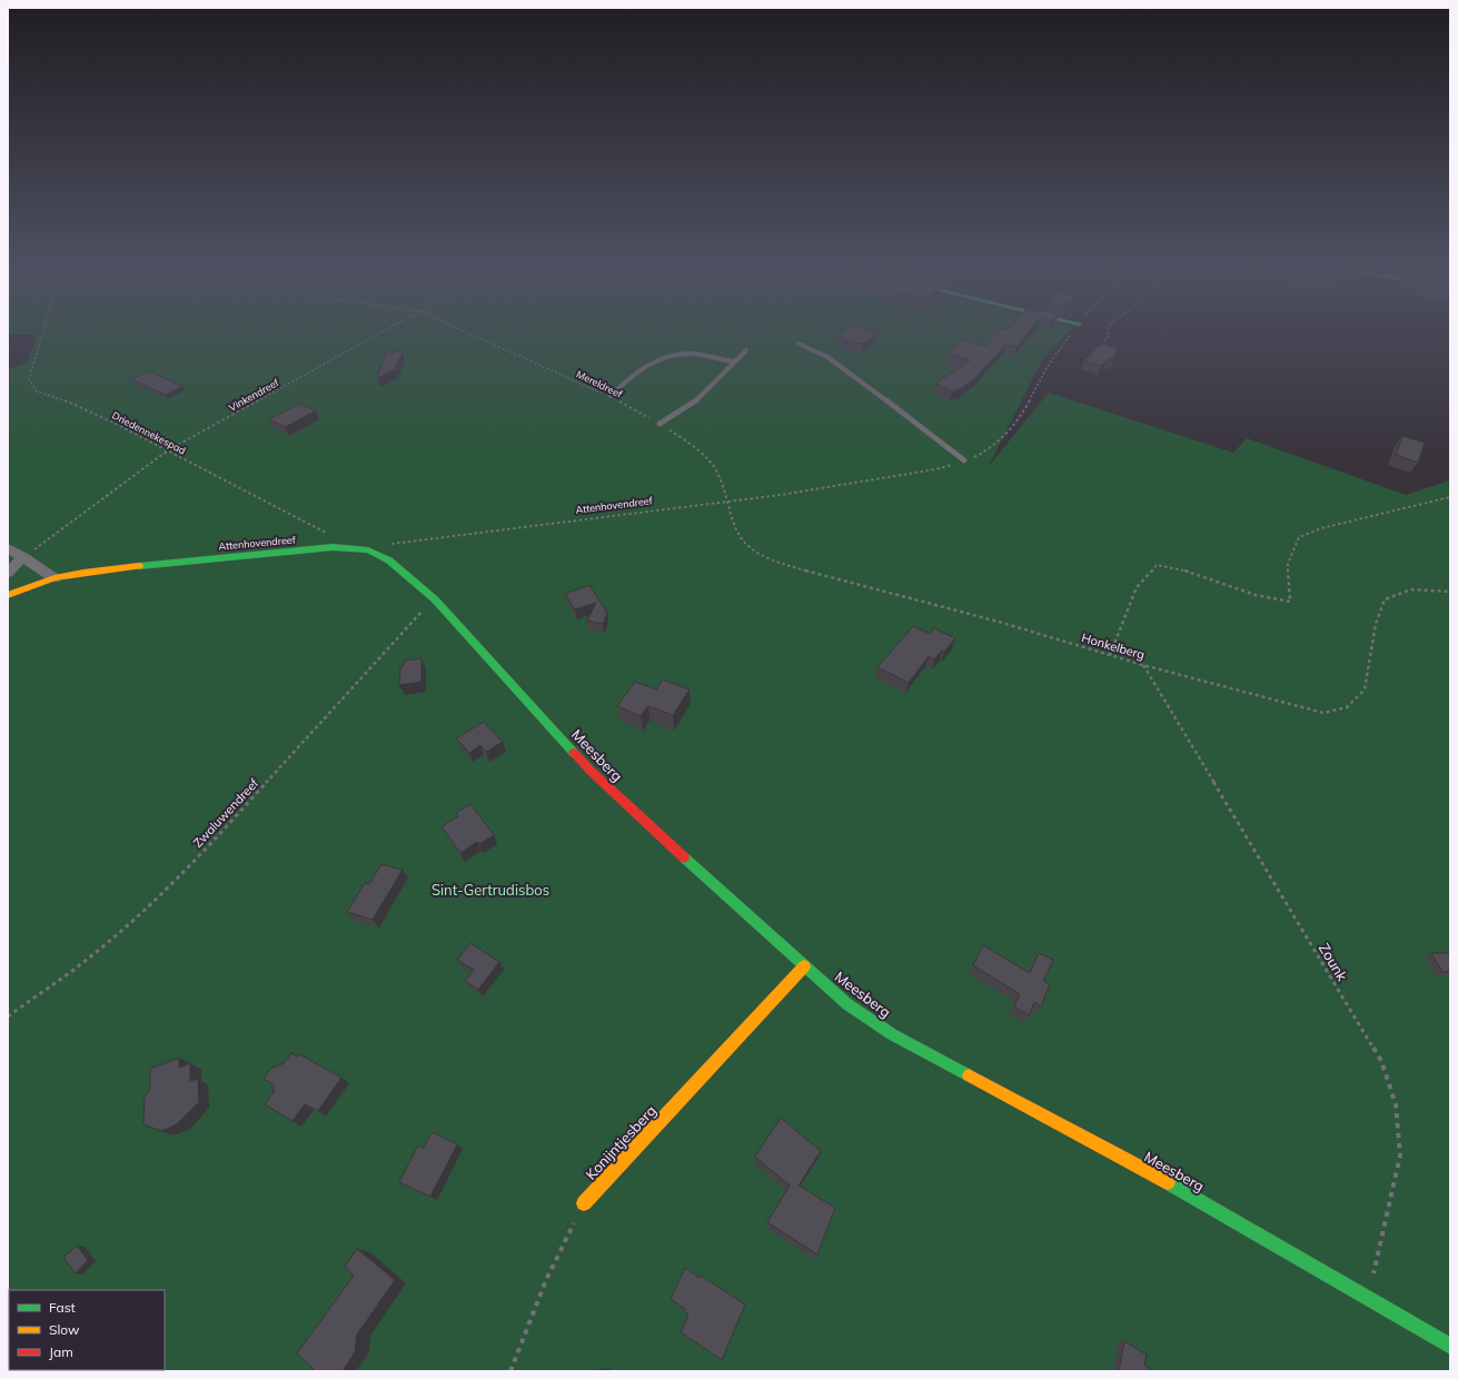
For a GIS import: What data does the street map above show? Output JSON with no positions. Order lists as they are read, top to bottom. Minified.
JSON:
{"streets":{"street":["Attenhovendreef","Meesberg","Konijntjesberg"],"path":["Mereldreef","Vinkendreef","Driedennekespad","Honkelberg","Zwaluwendreef","Zounk"]},"crossings":[["Mereldreef","Attenhovendreef"],["Mereldreef","Honkelberg"],["Vinkendreef","Driedennekespad"],["Driedennekespad","Attenhovendreef"],["Driedennekespad","Meesberg"],["Attenhovendreef","Honkelberg"],["Attenhovendreef","Meesberg"],["Honkelberg","Zounk"],["Meesberg","Zwaluwendreef"],["Meesberg","Zounk"],["Meesberg","Konijntjesberg"]],"parks":["Sint-Gertrudisbos"],"legend":["Fast","Slow","Jam"]}
